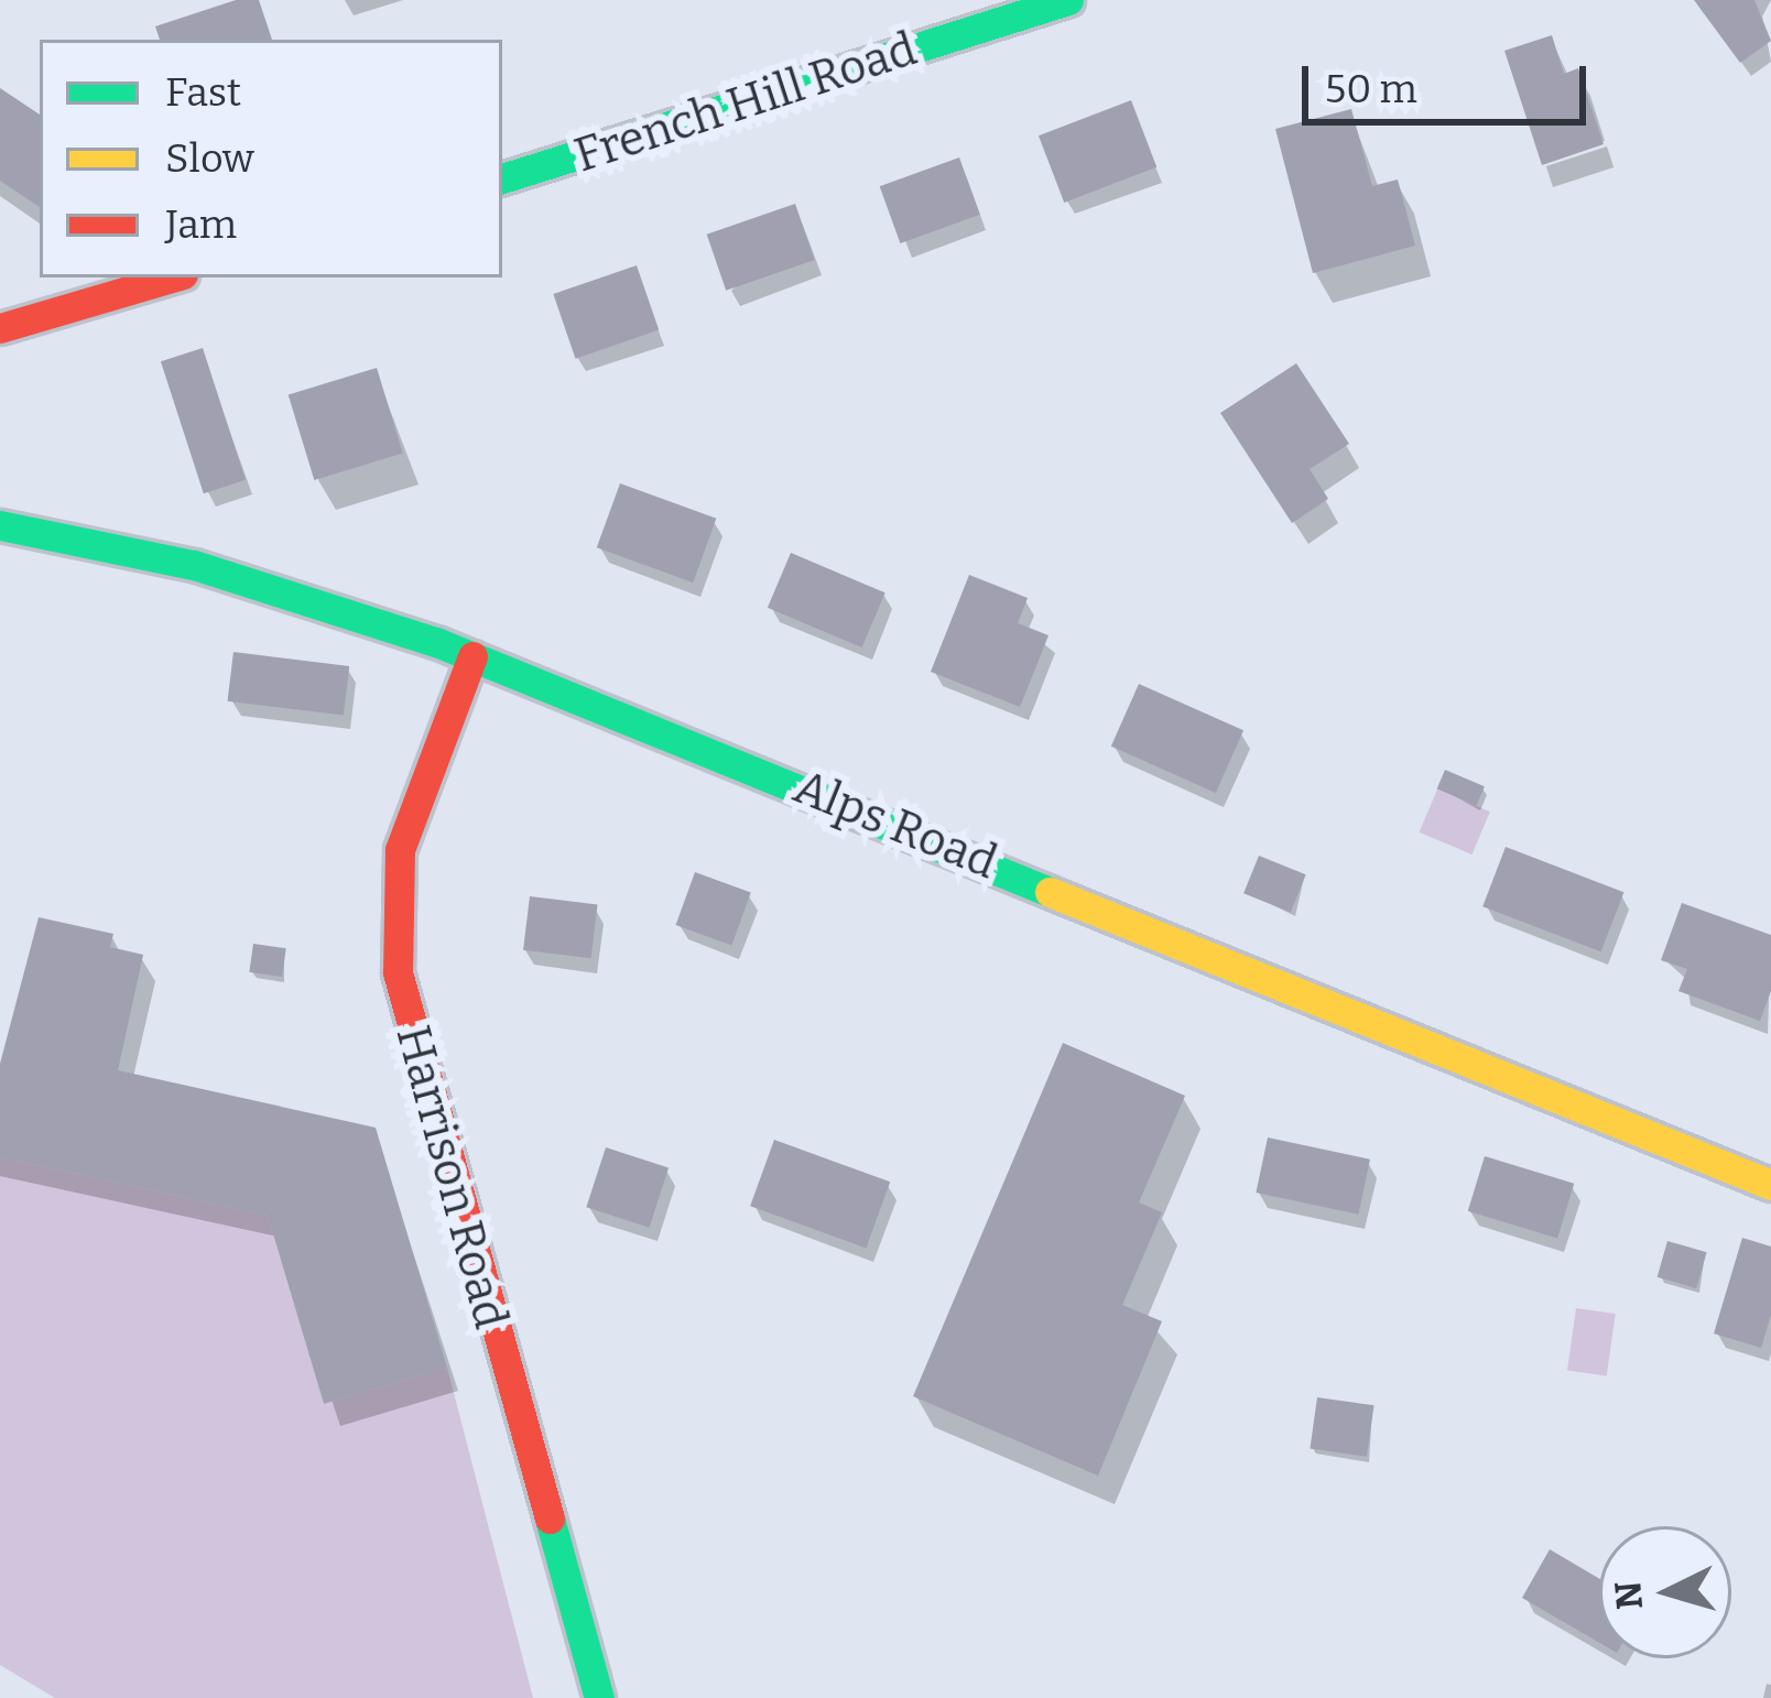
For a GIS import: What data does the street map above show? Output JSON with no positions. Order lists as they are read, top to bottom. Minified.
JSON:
{"streets":{"main road":["French Hill Road","Alps Road","Harrison Road"]},"crossings":[["Alps Road","Harrison Road"]],"legend":["Fast","Slow","Jam"],"scale_bar":"50 m","north":"left"}
